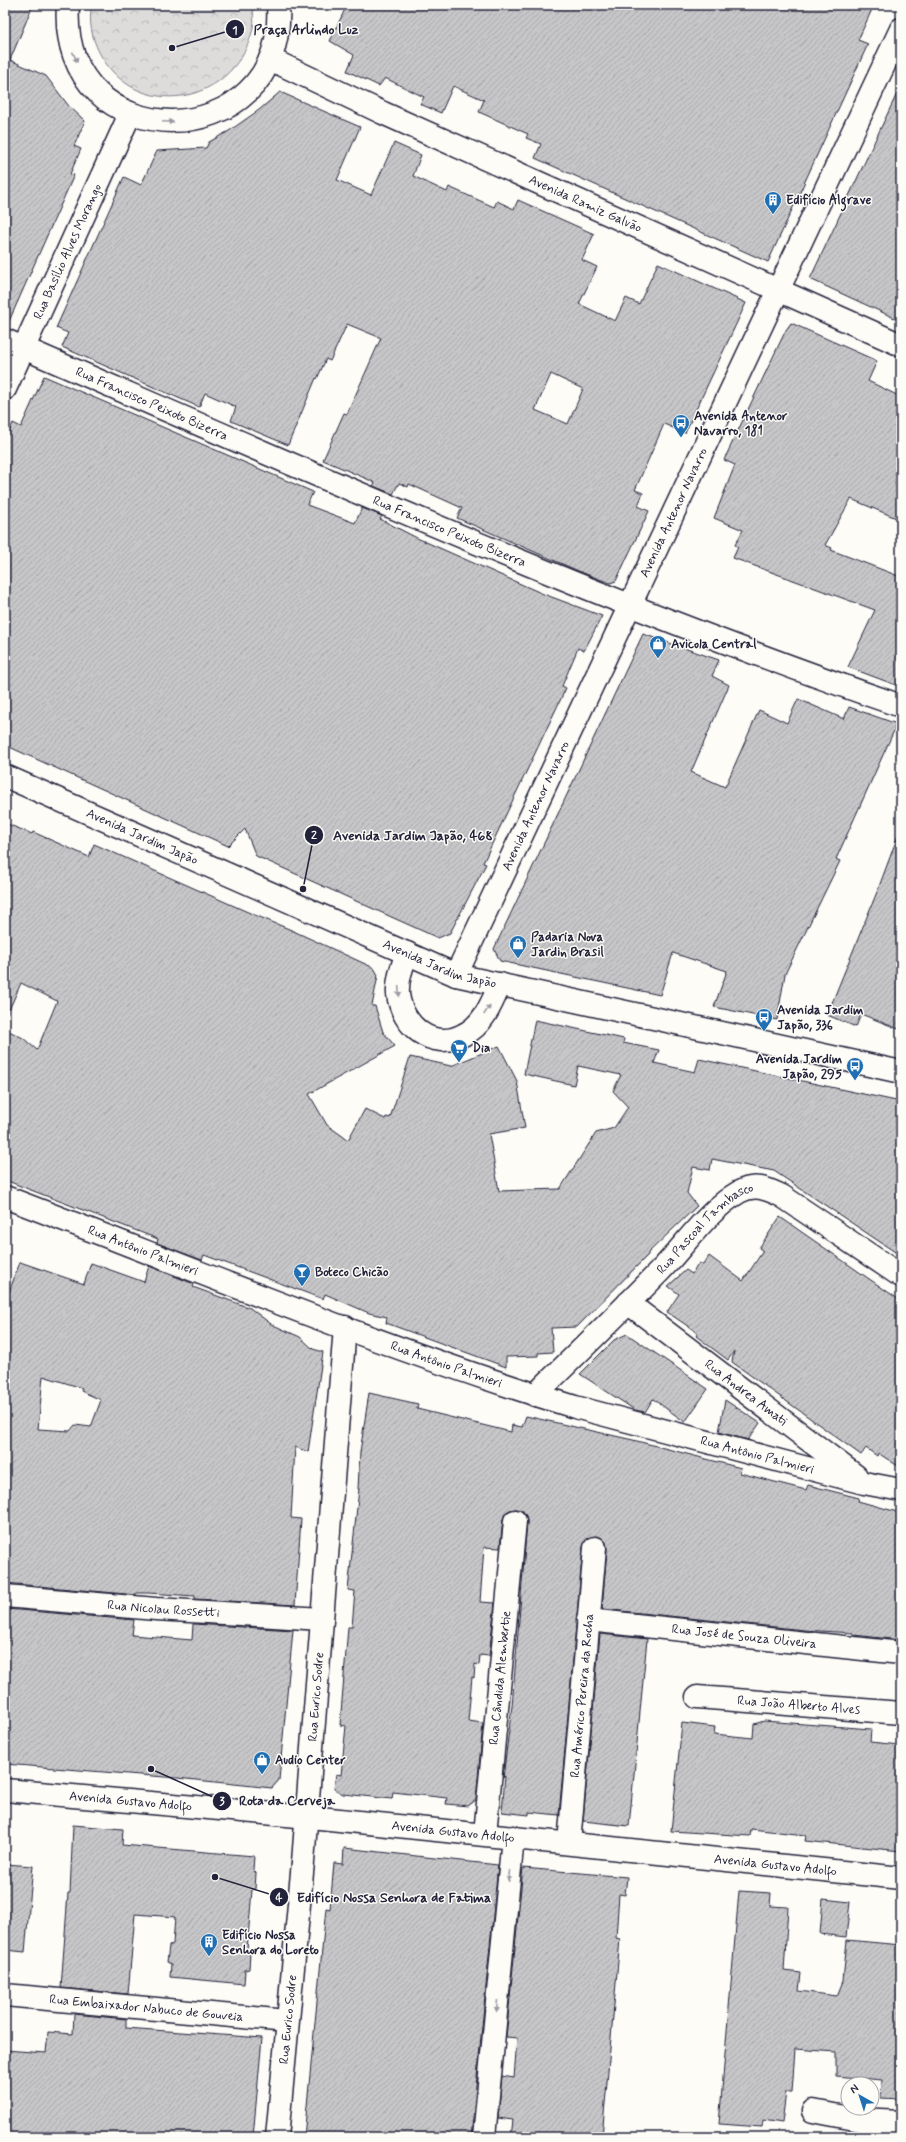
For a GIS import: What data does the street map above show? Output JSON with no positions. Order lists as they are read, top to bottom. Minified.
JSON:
{"streets":{"street":["Avenida Ramiz Galvão","Rua Basílio Alves Morango","Rua Francisco Peixoto Bizerra","Avenida Antenor Navarro","Avenida Jardim Japão","Rua Pascoal Tambasco","Rua Antônio Palmieri","Rua Andrea Amati","Rua Nicolau Rossetti","Rua José de Souza Oliveira","Rua Cândida Alembertie","Rua Américo Pereira da Rocha","Rua Eurico Sodre","Rua João Alberto Alves","Avenida Gustavo Adolfo","Rua Embaixador Nabuco de Gouveia"]},"crossings":[["Avenida Ramiz Galvão","Avenida Antenor Navarro"],["Rua Basílio Alves Morango","Rua Francisco Peixoto Bizerra"],["Rua Francisco Peixoto Bizerra","Avenida Antenor Navarro"],["Avenida Antenor Navarro","Avenida Jardim Japão"],["Rua Pascoal Tambasco","Rua Antônio Palmieri"],["Rua Pascoal Tambasco","Rua Andrea Amati"],["Rua Antônio Palmieri","Rua Andrea Amati"],["Rua Antônio Palmieri","Rua Eurico Sodre"],["Rua Nicolau Rossetti","Rua Eurico Sodre"],["Rua José de Souza Oliveira","Rua Américo Pereira da Rocha"],["Rua Cândida Alembertie","Avenida Gustavo Adolfo"],["Rua Américo Pereira da Rocha","Avenida Gustavo Adolfo"],["Rua Eurico Sodre","Avenida Gustavo Adolfo"],["Rua Eurico Sodre","Rua Embaixador Nabuco de Gouveia"]],"places":{"other":["Praça Arlindo Luz","Avenida Jardim Japão, 468","Rota da Cerveja","Edifício Nossa Senhora de Fatima"],"building":["Edifício Algrave","Edifício Nossa Senhora do Loreto"],"bus stop":["Avenida Antenor Navarro, 181","Avenida Jardim Japão, 336","Avenida Jardim Japão, 295"],"shop":["Avicola Central","Padaria Nova Jardin Brasil","Audio Center"],"supermarket":["Dia"],"bar":["Boteco Chicão"]},"north":"top left"}
